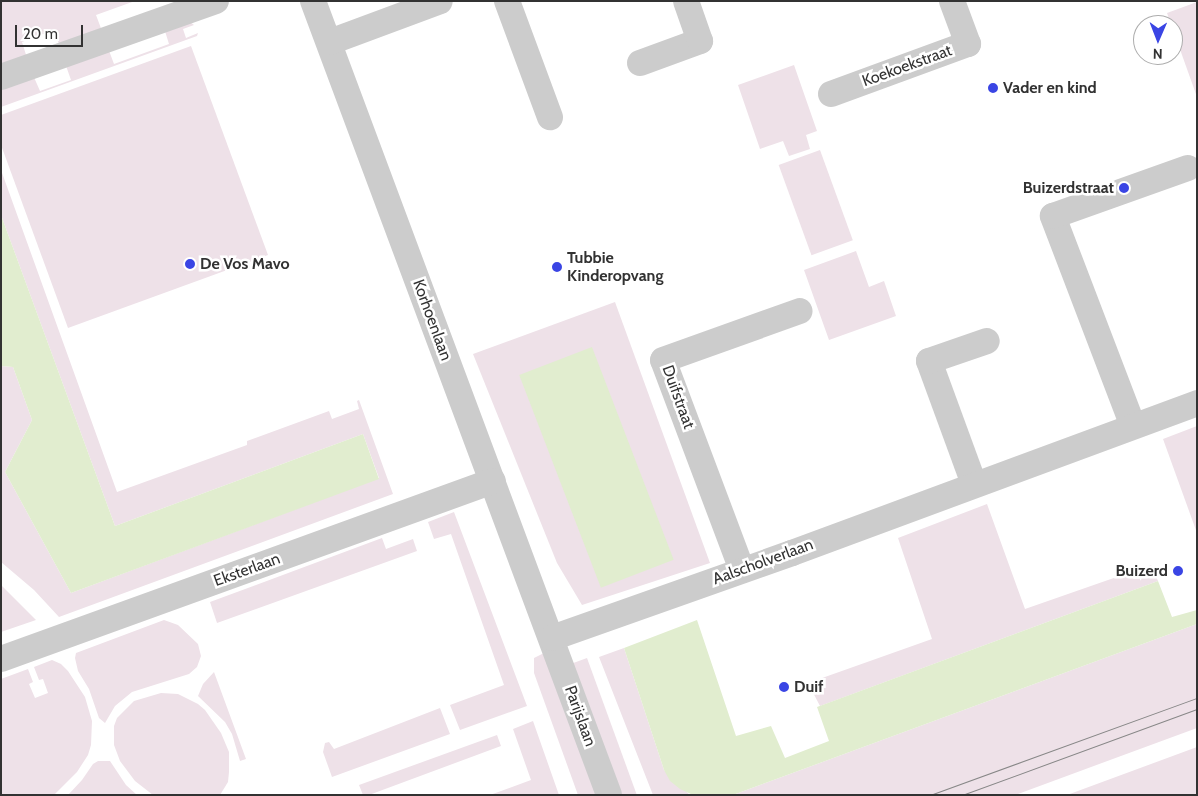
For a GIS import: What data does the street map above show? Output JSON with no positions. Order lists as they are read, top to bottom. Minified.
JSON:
{"streets":{"street":["Koekoekstraat","Korhoenlaan","Duifstraat","Aalscholverlaan","Eksterlaan","Parijslaan"]},"crossings":[["Korhoenlaan","Aalscholverlaan"],["Korhoenlaan","Eksterlaan"],["Korhoenlaan","Parijslaan"],["Duifstraat","Aalscholverlaan"],["Aalscholverlaan","Parijslaan"]],"places":["Vader en kind","Buizerdstraat","De Vos Mavo","Tubbie Kinderopvang","Buizerd","Duif"],"scale_bar":"20 m","north":"bottom"}
